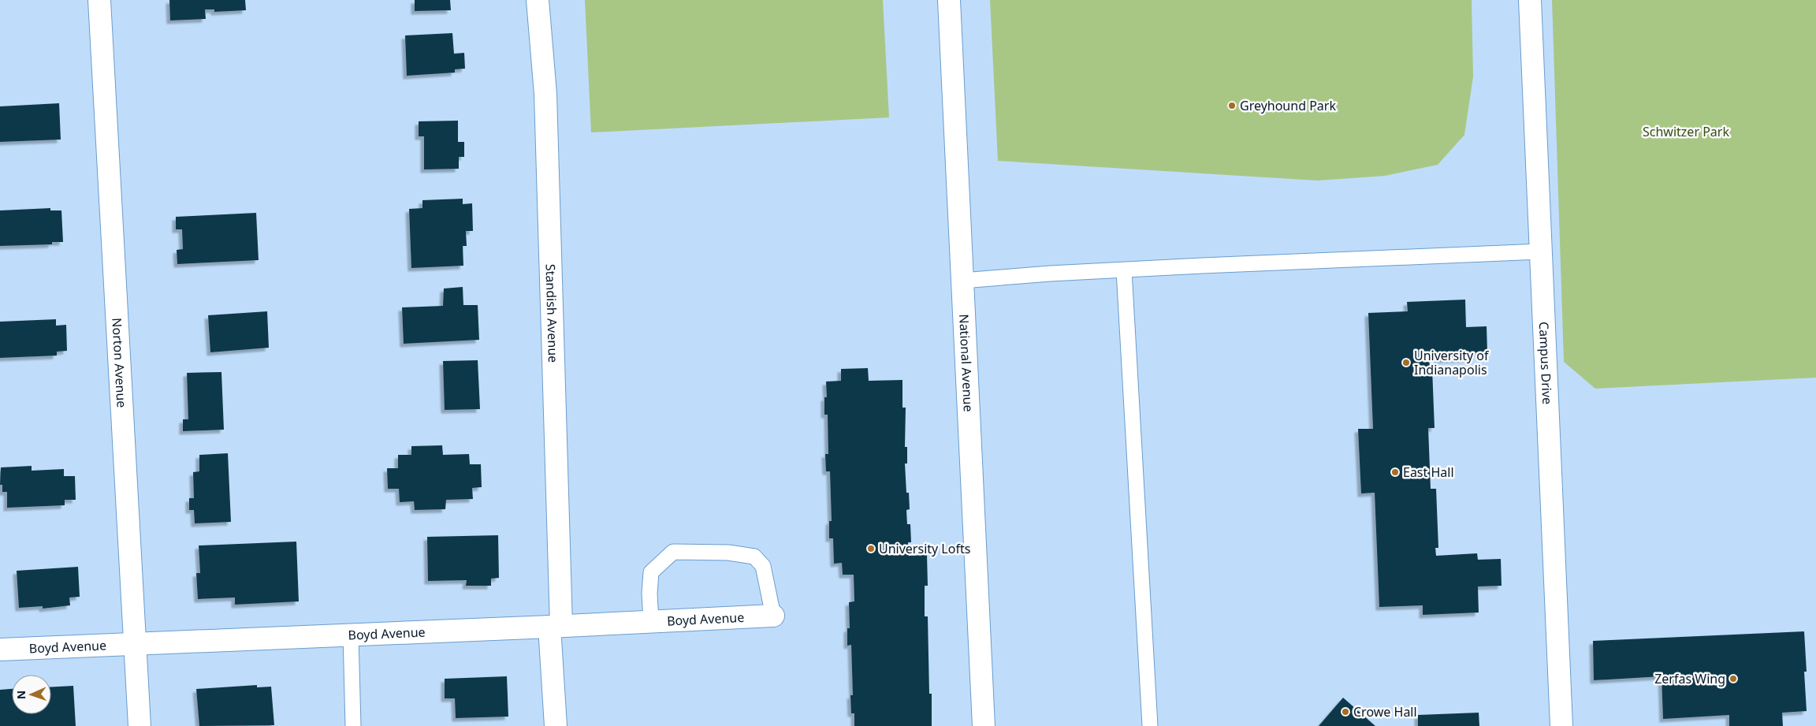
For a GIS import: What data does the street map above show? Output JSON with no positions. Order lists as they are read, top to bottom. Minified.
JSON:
{"streets":{"street":["Standish Avenue","Norton Avenue","Campus Drive","National Avenue","Boyd Avenue"]},"crossings":[["Standish Avenue","Boyd Avenue"],["Norton Avenue","Boyd Avenue"]],"parks":["Schwitzer Park"],"places":["Greyhound Park","University of Indianapolis","East Hall","University Lofts","Zerfas Wing","Crowe Hall"],"north":"left"}
